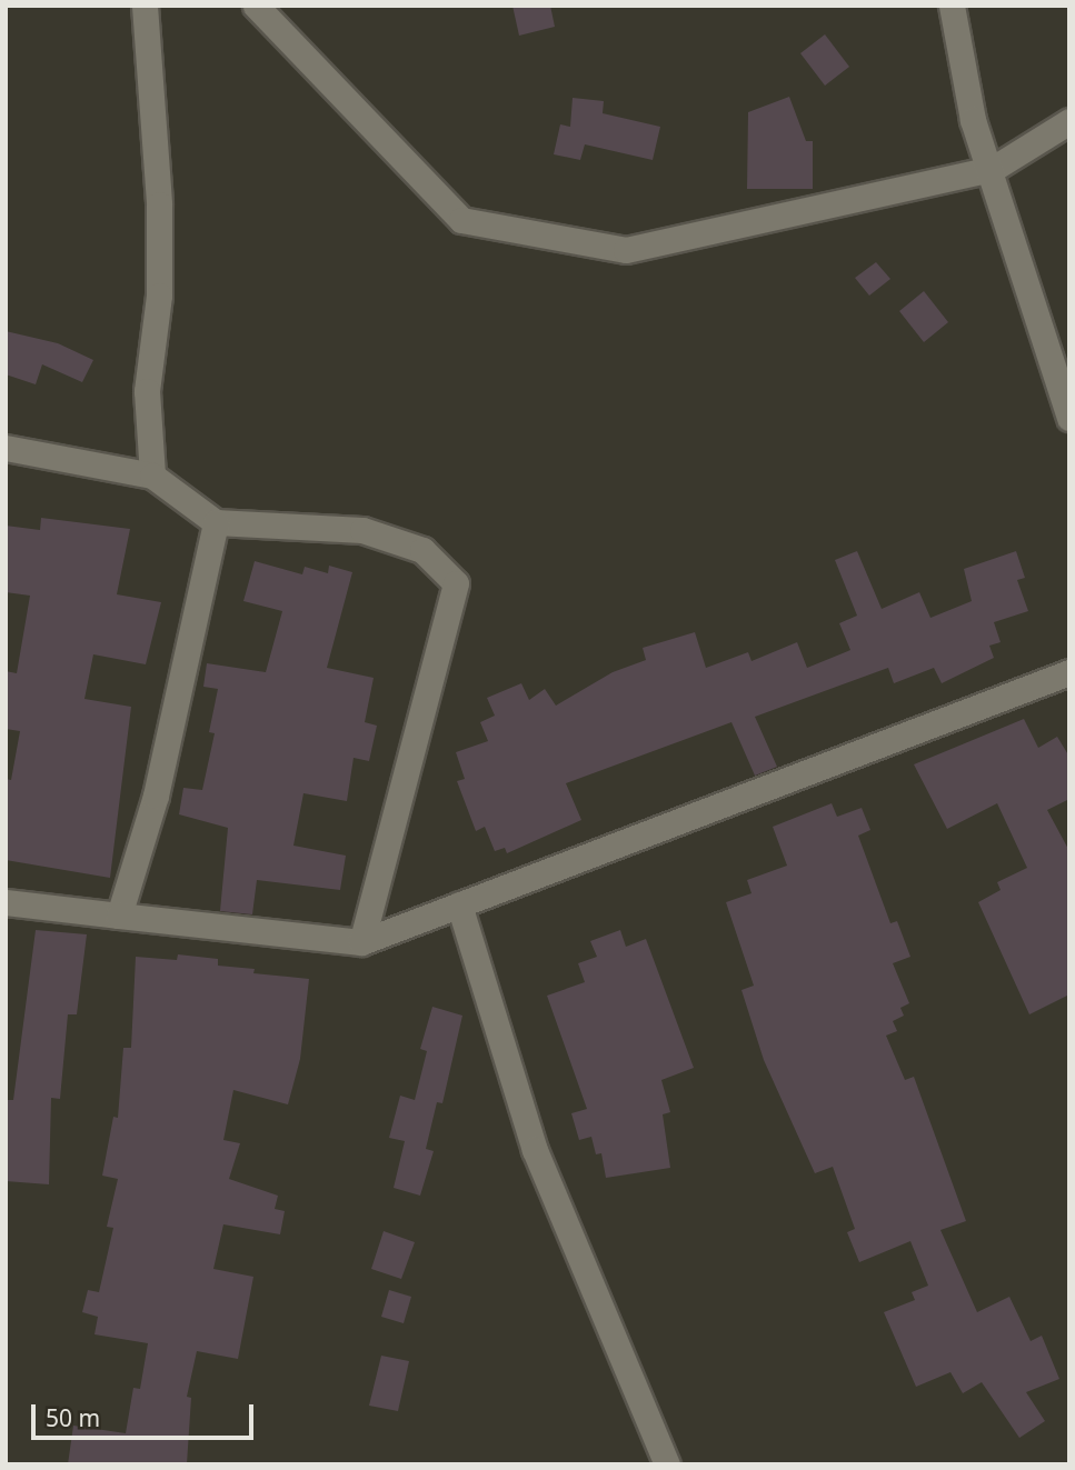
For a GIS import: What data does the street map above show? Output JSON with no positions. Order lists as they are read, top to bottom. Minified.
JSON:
{"scale_bar":"50 m"}
